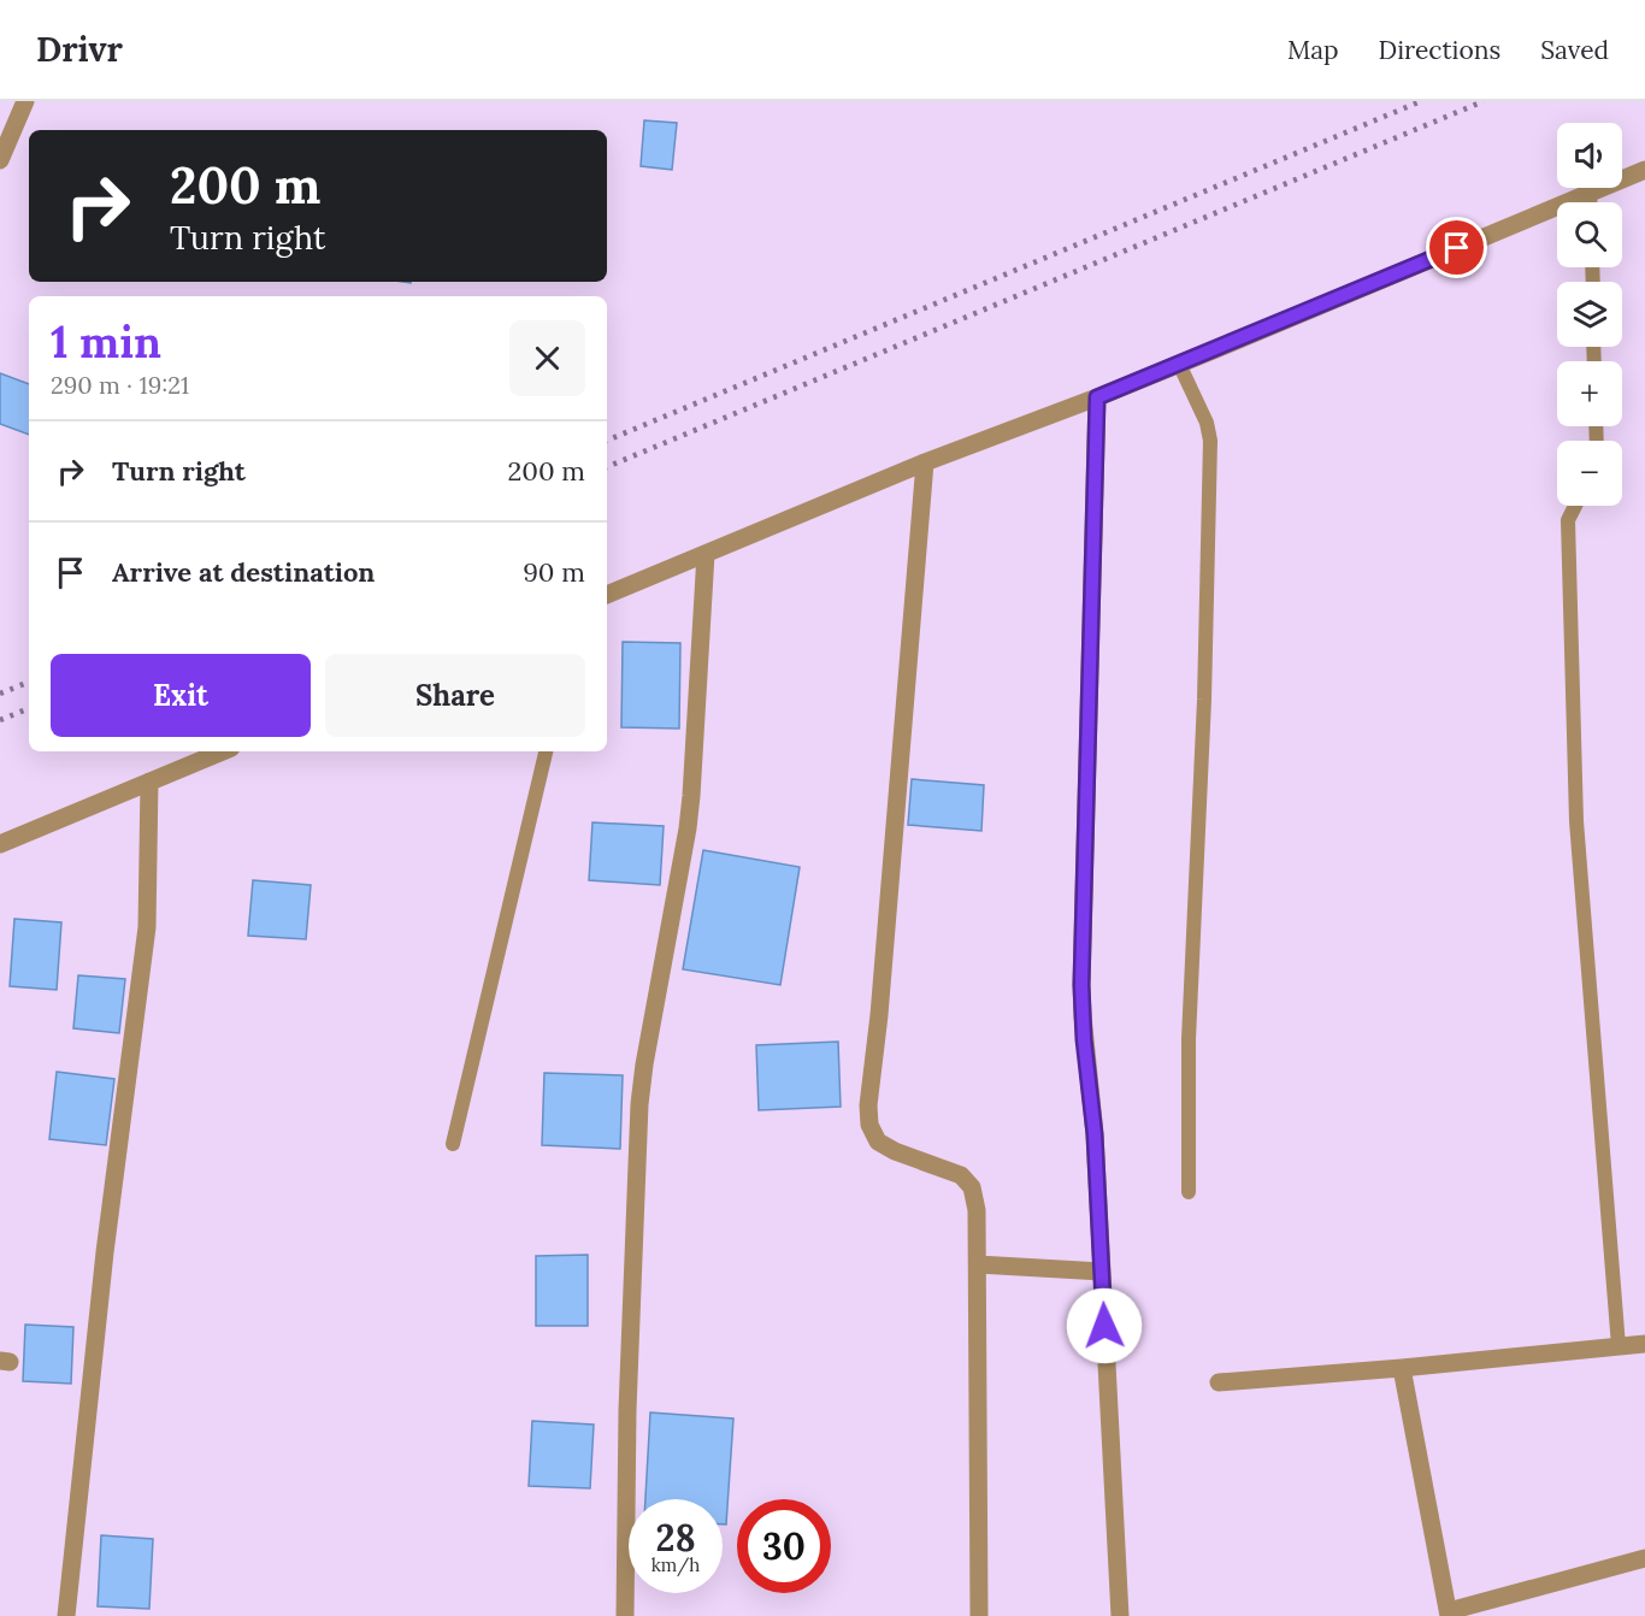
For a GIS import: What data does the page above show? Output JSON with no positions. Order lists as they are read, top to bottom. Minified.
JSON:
{"page":{"header":"Drivr","nav":["Map","Directions","Saved"],"map_buttons":["+","−"],"turn":["200 m","Turn right"],"heading":["1 min","290 m · 19:21"],"list":[{"name":"Turn right","value":"200 m"},{"name":"Arrive at destination","value":"90 m"}],"buttons":["Exit","Share"],"speed":"28 km/h","limit":"30"}}
